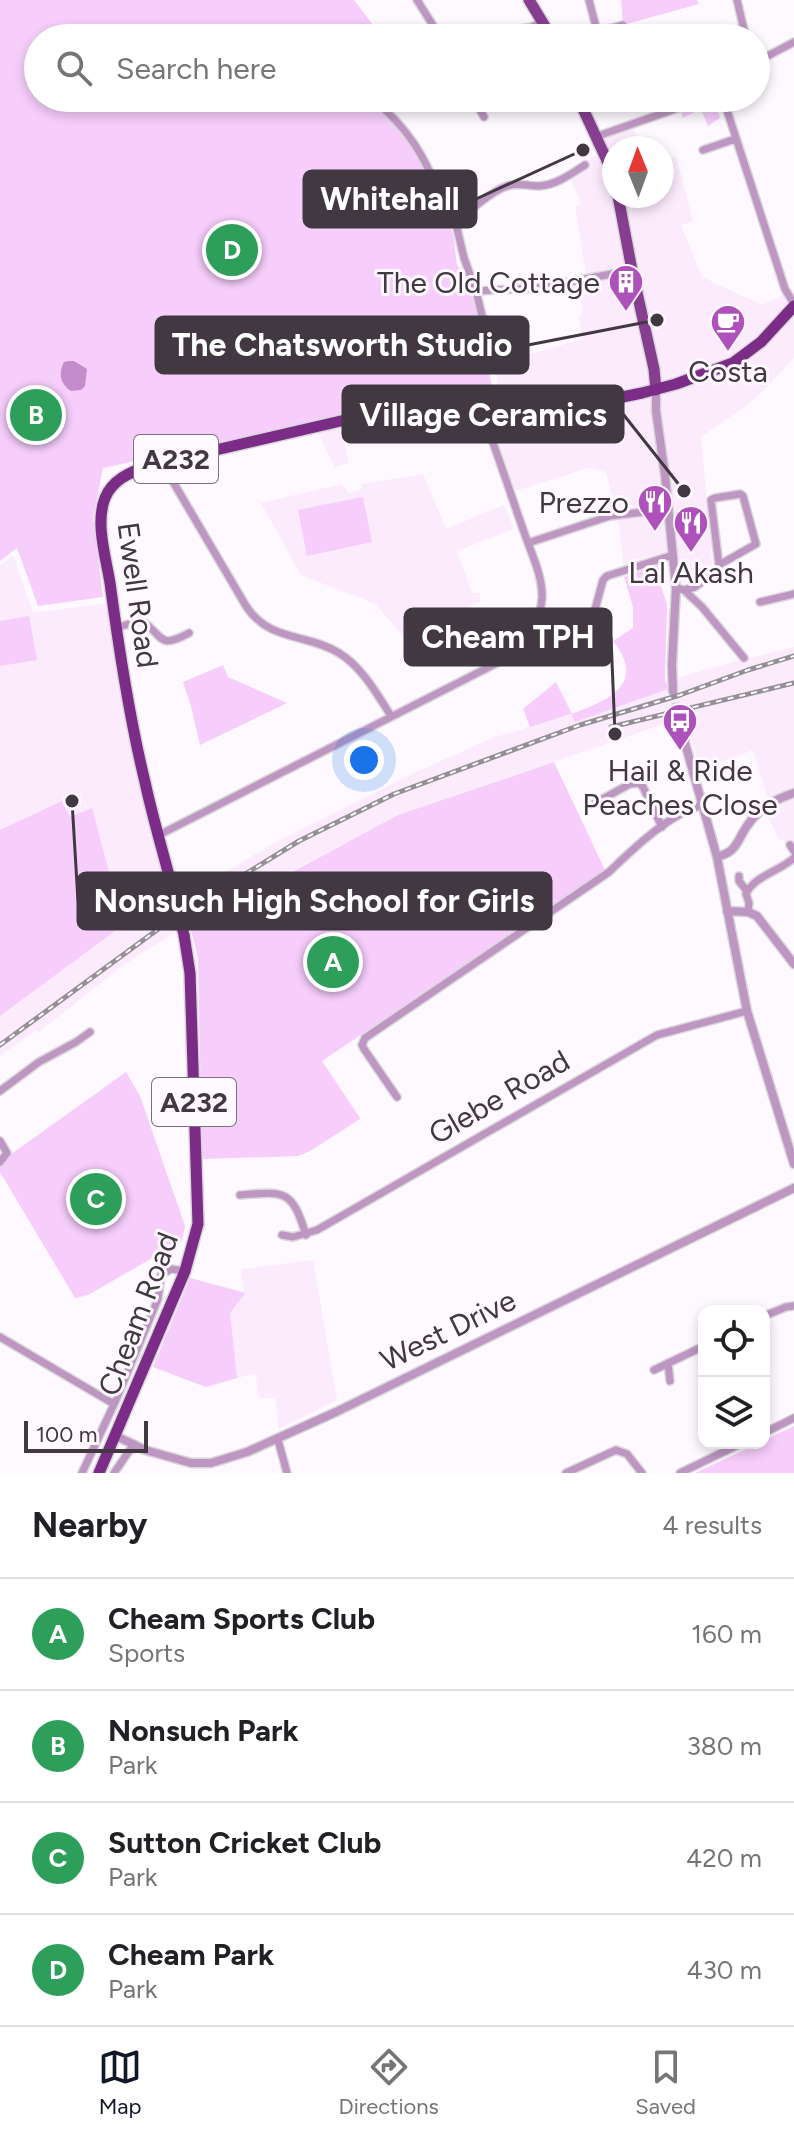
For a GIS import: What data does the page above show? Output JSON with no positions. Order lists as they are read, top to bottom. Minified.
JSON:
{"streets":{"highway":["A232","Ewell Road","Cheam Road"],"street":["Glebe Road","West Drive"]},"crossings":[["A232","Ewell Road"],["Ewell Road","Cheam Road"],["Cheam Road","West Drive"]],"places":{"other":["Whitehall","The Chatsworth Studio","Village Ceramics","Cheam TPH","Nonsuch High School for Girls"],"building":["The Old Cottage"],"cafe":["Costa"],"restaurant":["Prezzo","Lal Akash"],"bus stop":["Hail & Ride Peaches Close"]},"scale_bar":"100 m","north":"top","page":{"search":"Search here","pins":["D","B","A","C"],"scale":"100 m","heading":["Nearby","4 results"],"list":[{"mark":"A","name":"Cheam Sports Club","note":"Sports","value":"160 m"},{"mark":"B","name":"Nonsuch Park","note":"Park","value":"380 m"},{"mark":"C","name":"Sutton Cricket Club","note":"Park","value":"420 m"},{"mark":"D","name":"Cheam Park","note":"Park","value":"430 m"}],"nav":["Map","Directions","Saved"]}}
